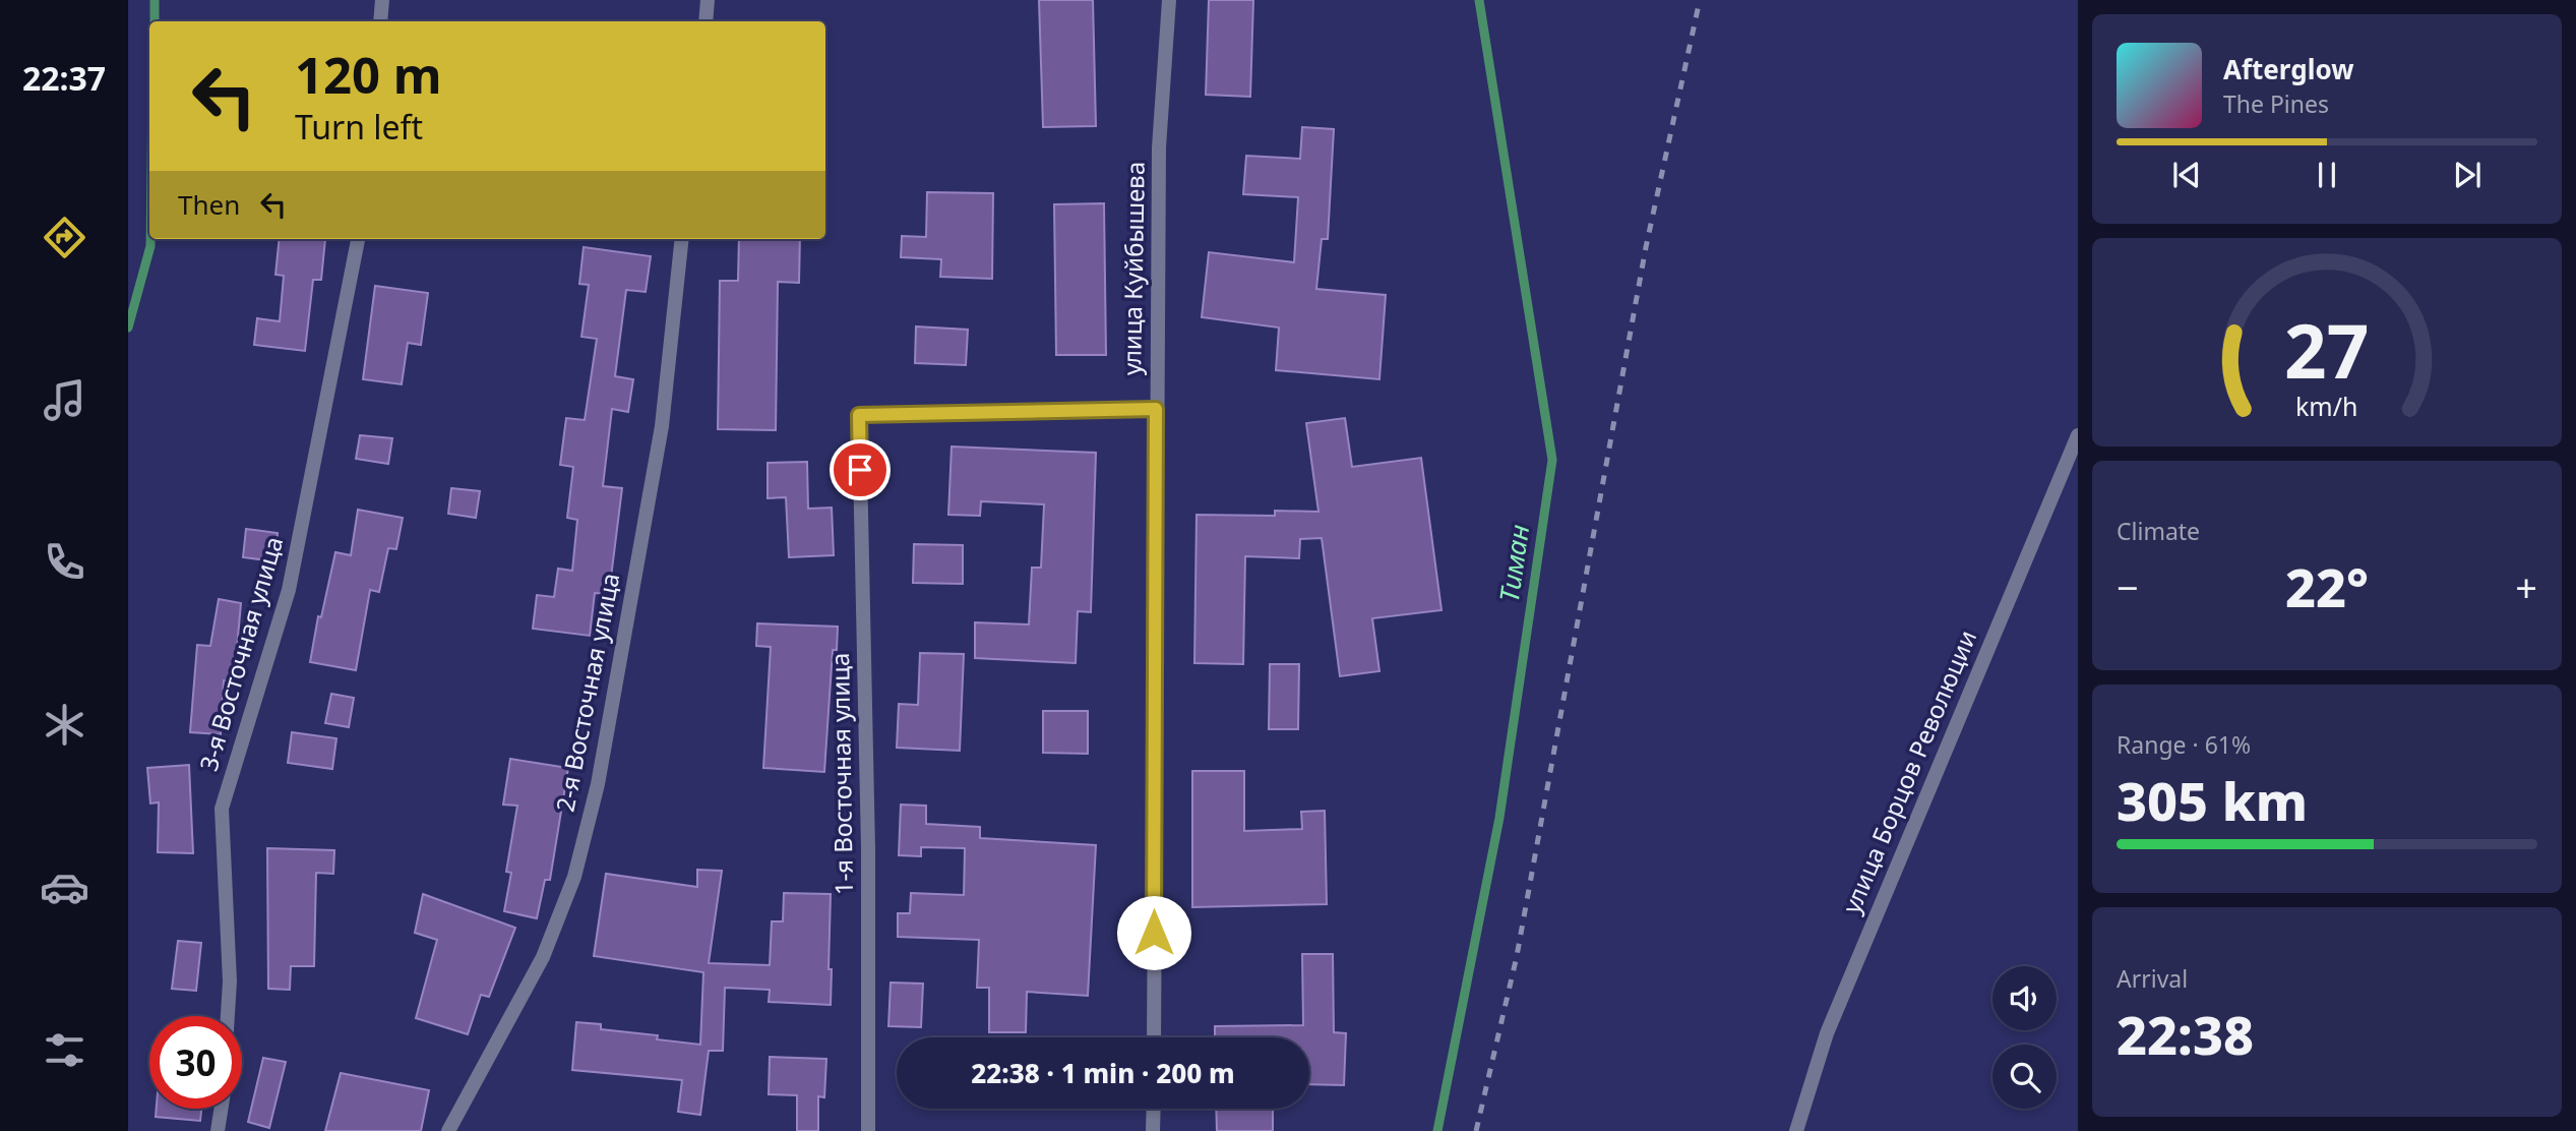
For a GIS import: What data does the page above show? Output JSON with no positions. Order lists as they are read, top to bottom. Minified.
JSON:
{"streets":{"street":["улица Куйбышева","3-я Восточная улица","2-я Восточная улица","улица Борцов Революции","1-я Восточная улица"]},"crossings":[["улица Куйбышева","1-я Восточная улица"]],"water":["Тиман"],"page":{"tabs":"22:37","turn":["120 m","Turn left"],"song":["Afterglow","The Pines"],"then":"Then","tile":["Climate",["Range · 61%","305 km"],["Arrival","22:38"]],"heat":["−","22°","+"],"limit":"30","trip":"22:38 · 1 min · 200 m","gauge":["27","km/h"]}}
